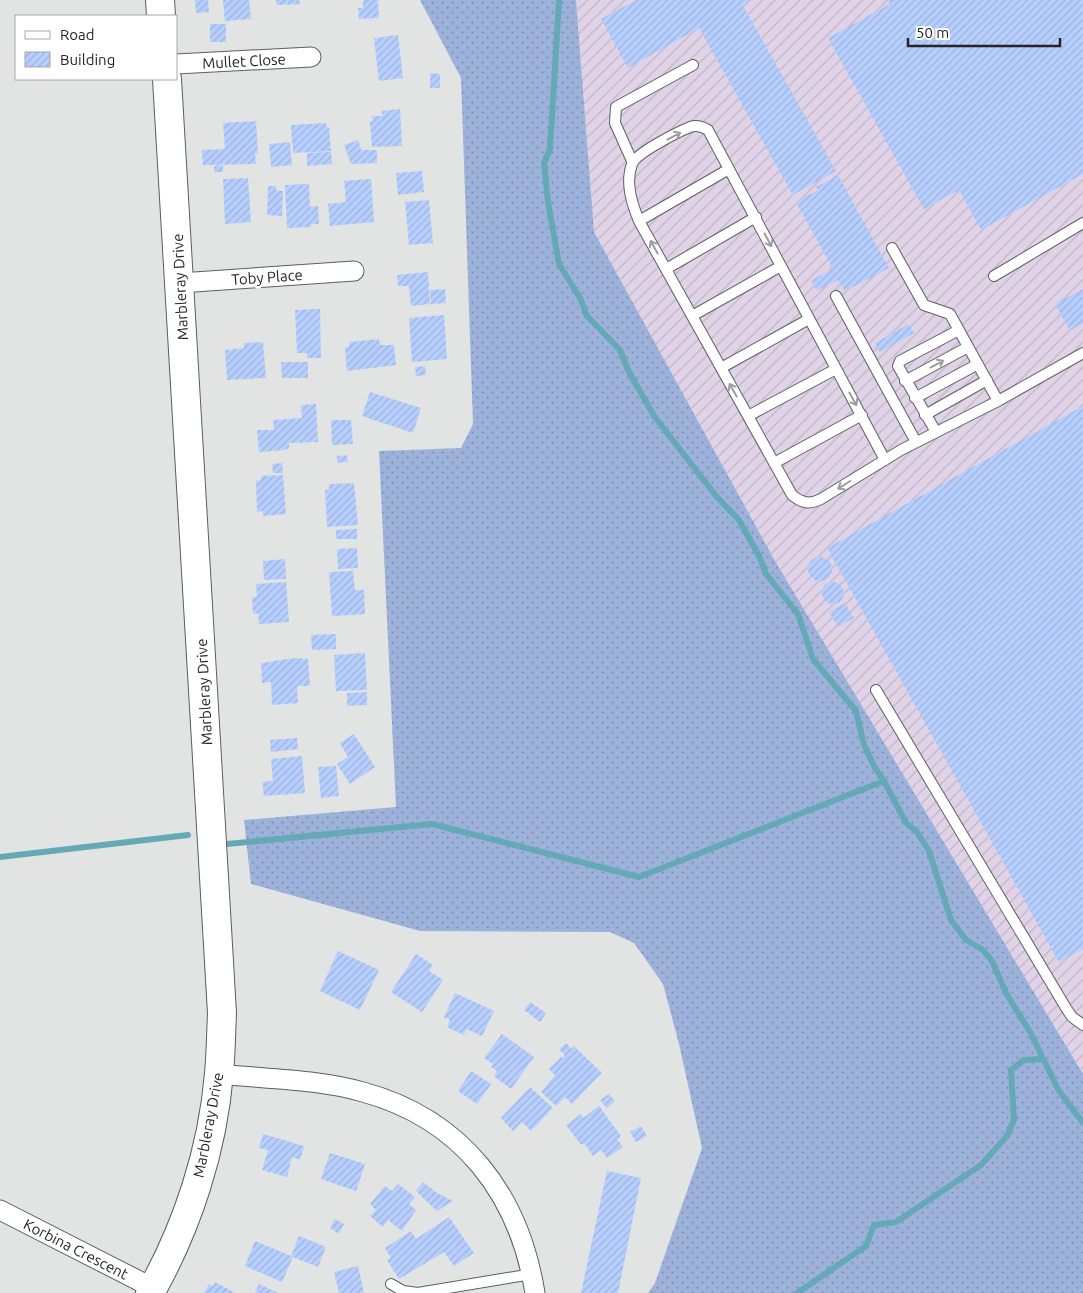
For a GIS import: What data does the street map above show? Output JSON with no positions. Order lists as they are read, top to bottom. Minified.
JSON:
{"streets":{"street":["Mullet Close","Toby Place","Marbleray Drive","Korbina Crescent"]},"crossings":[["Toby Place","Marbleray Drive"],["Marbleray Drive","Korbina Crescent"]],"legend":["Road","Building"],"scale_bar":"50 m"}
